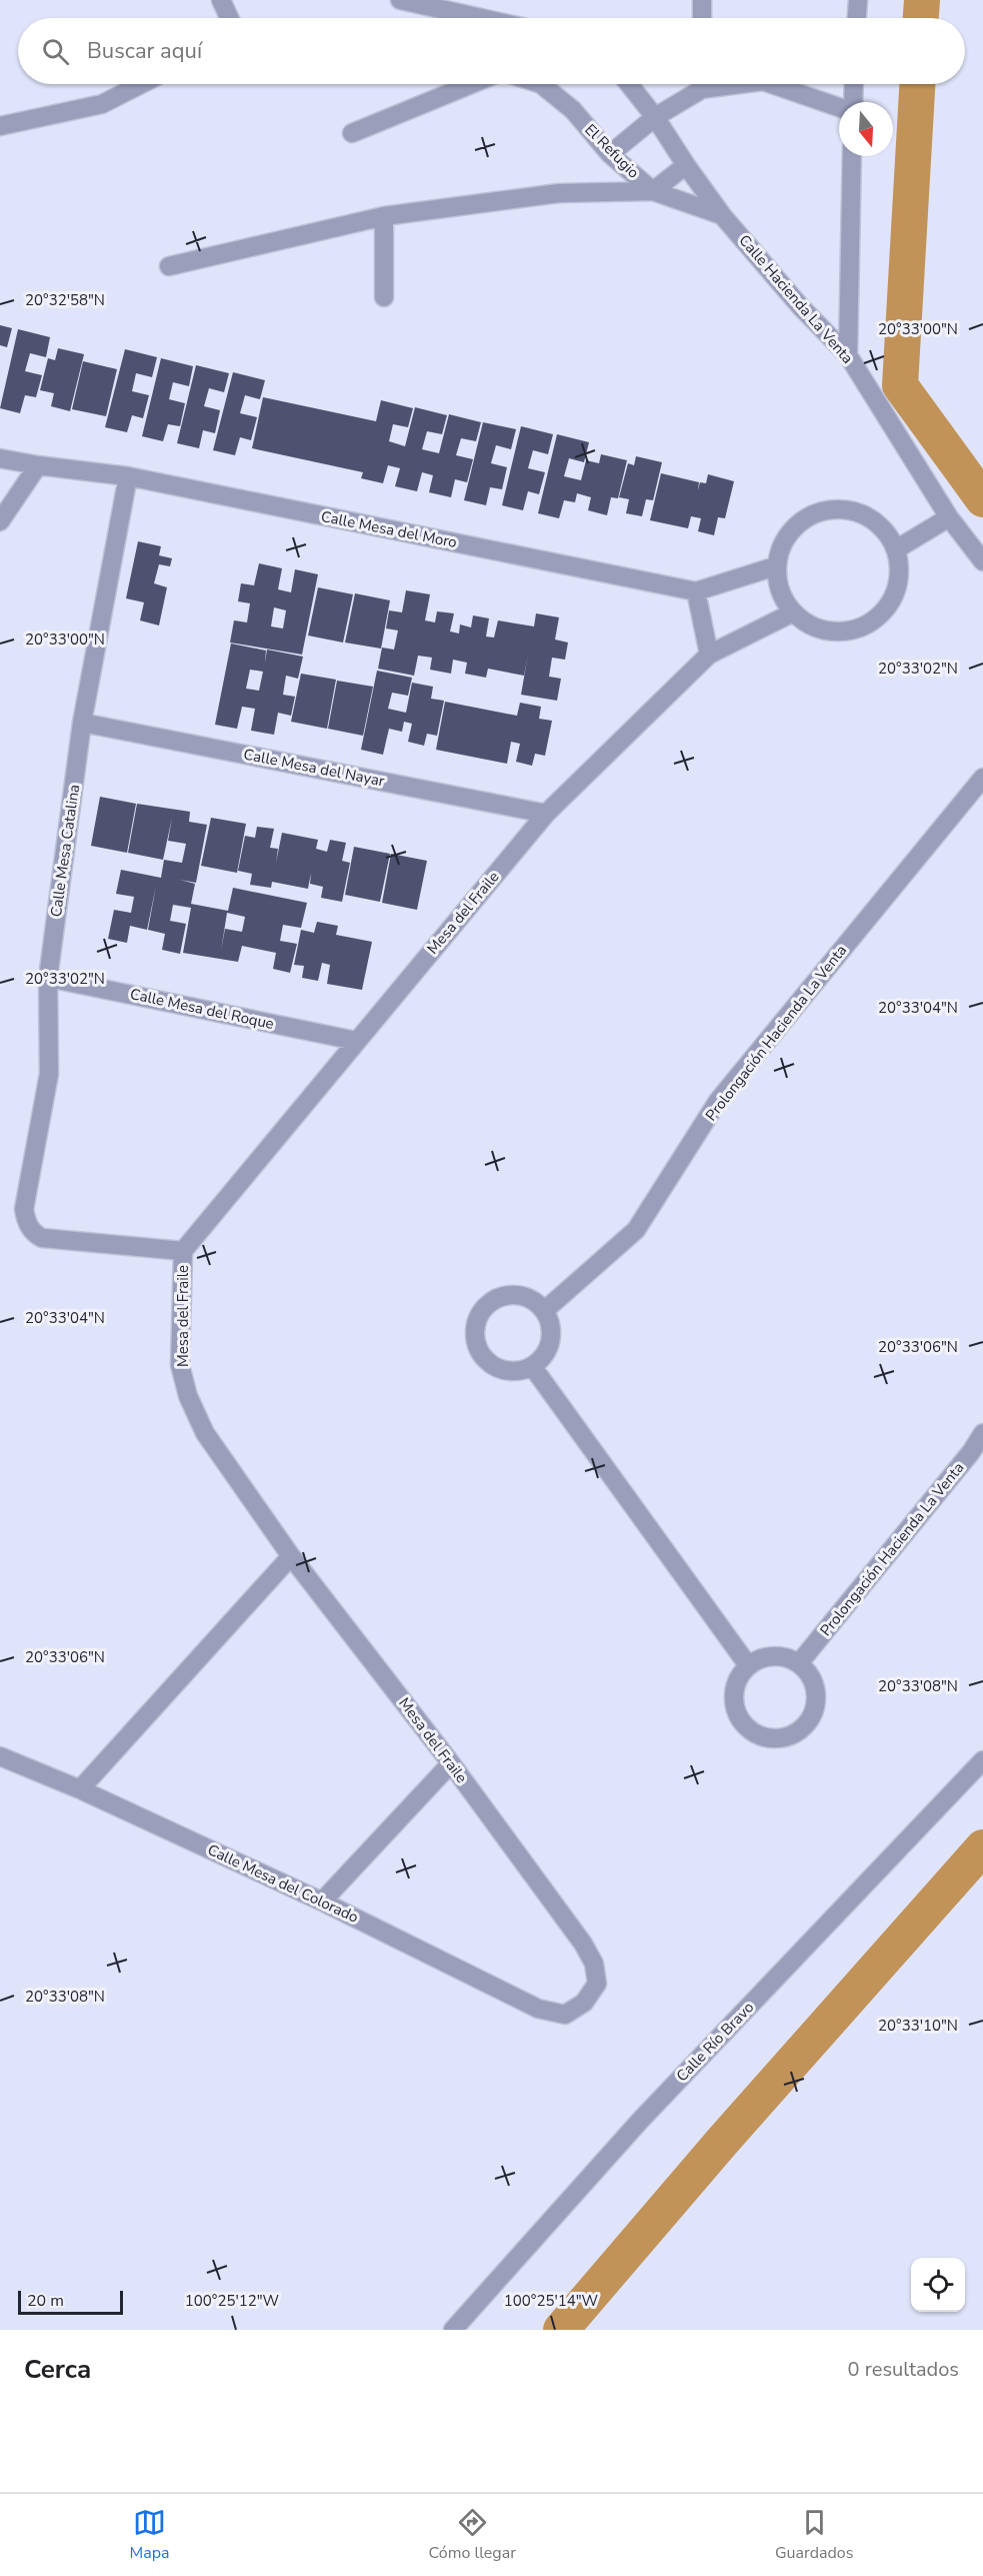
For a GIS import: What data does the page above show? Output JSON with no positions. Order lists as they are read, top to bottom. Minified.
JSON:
{"streets":{"street":["El Refugio","Calle Hacienda La Venta","Calle Mesa del Moro","Calle Mesa del Nayar","Calle Mesa Catalina","Mesa del Fraile","Calle Mesa del Roque","Prolongación Hacienda La Venta","Calle Mesa del Colorado","Calle Río Bravo"]},"crossings":[["El Refugio","Calle Hacienda La Venta"],["Calle Mesa del Moro","Calle Mesa Catalina"],["Calle Mesa del Moro","Mesa del Fraile"],["Calle Mesa del Nayar","Calle Mesa Catalina"],["Calle Mesa del Nayar","Mesa del Fraile"],["Calle Mesa Catalina","Mesa del Fraile"],["Calle Mesa Catalina","Calle Mesa del Roque"],["Mesa del Fraile","Calle Mesa del Roque"],["Mesa del Fraile","Calle Mesa del Colorado"]],"scale_bar":"20 m","north":"bottom","page":{"search":"Buscar aquí","scale":"20 m","heading":["Cerca","0 resultados"],"nav":["Mapa","Cómo llegar","Guardados"]},"coordinates":["20°32'58\"N","20°33'00\"N","20°33'02\"N","20°33'04\"N","20°33'06\"N","20°33'08\"N","20°33'10\"N","100°25'12\"W","100°25'14\"W"]}
